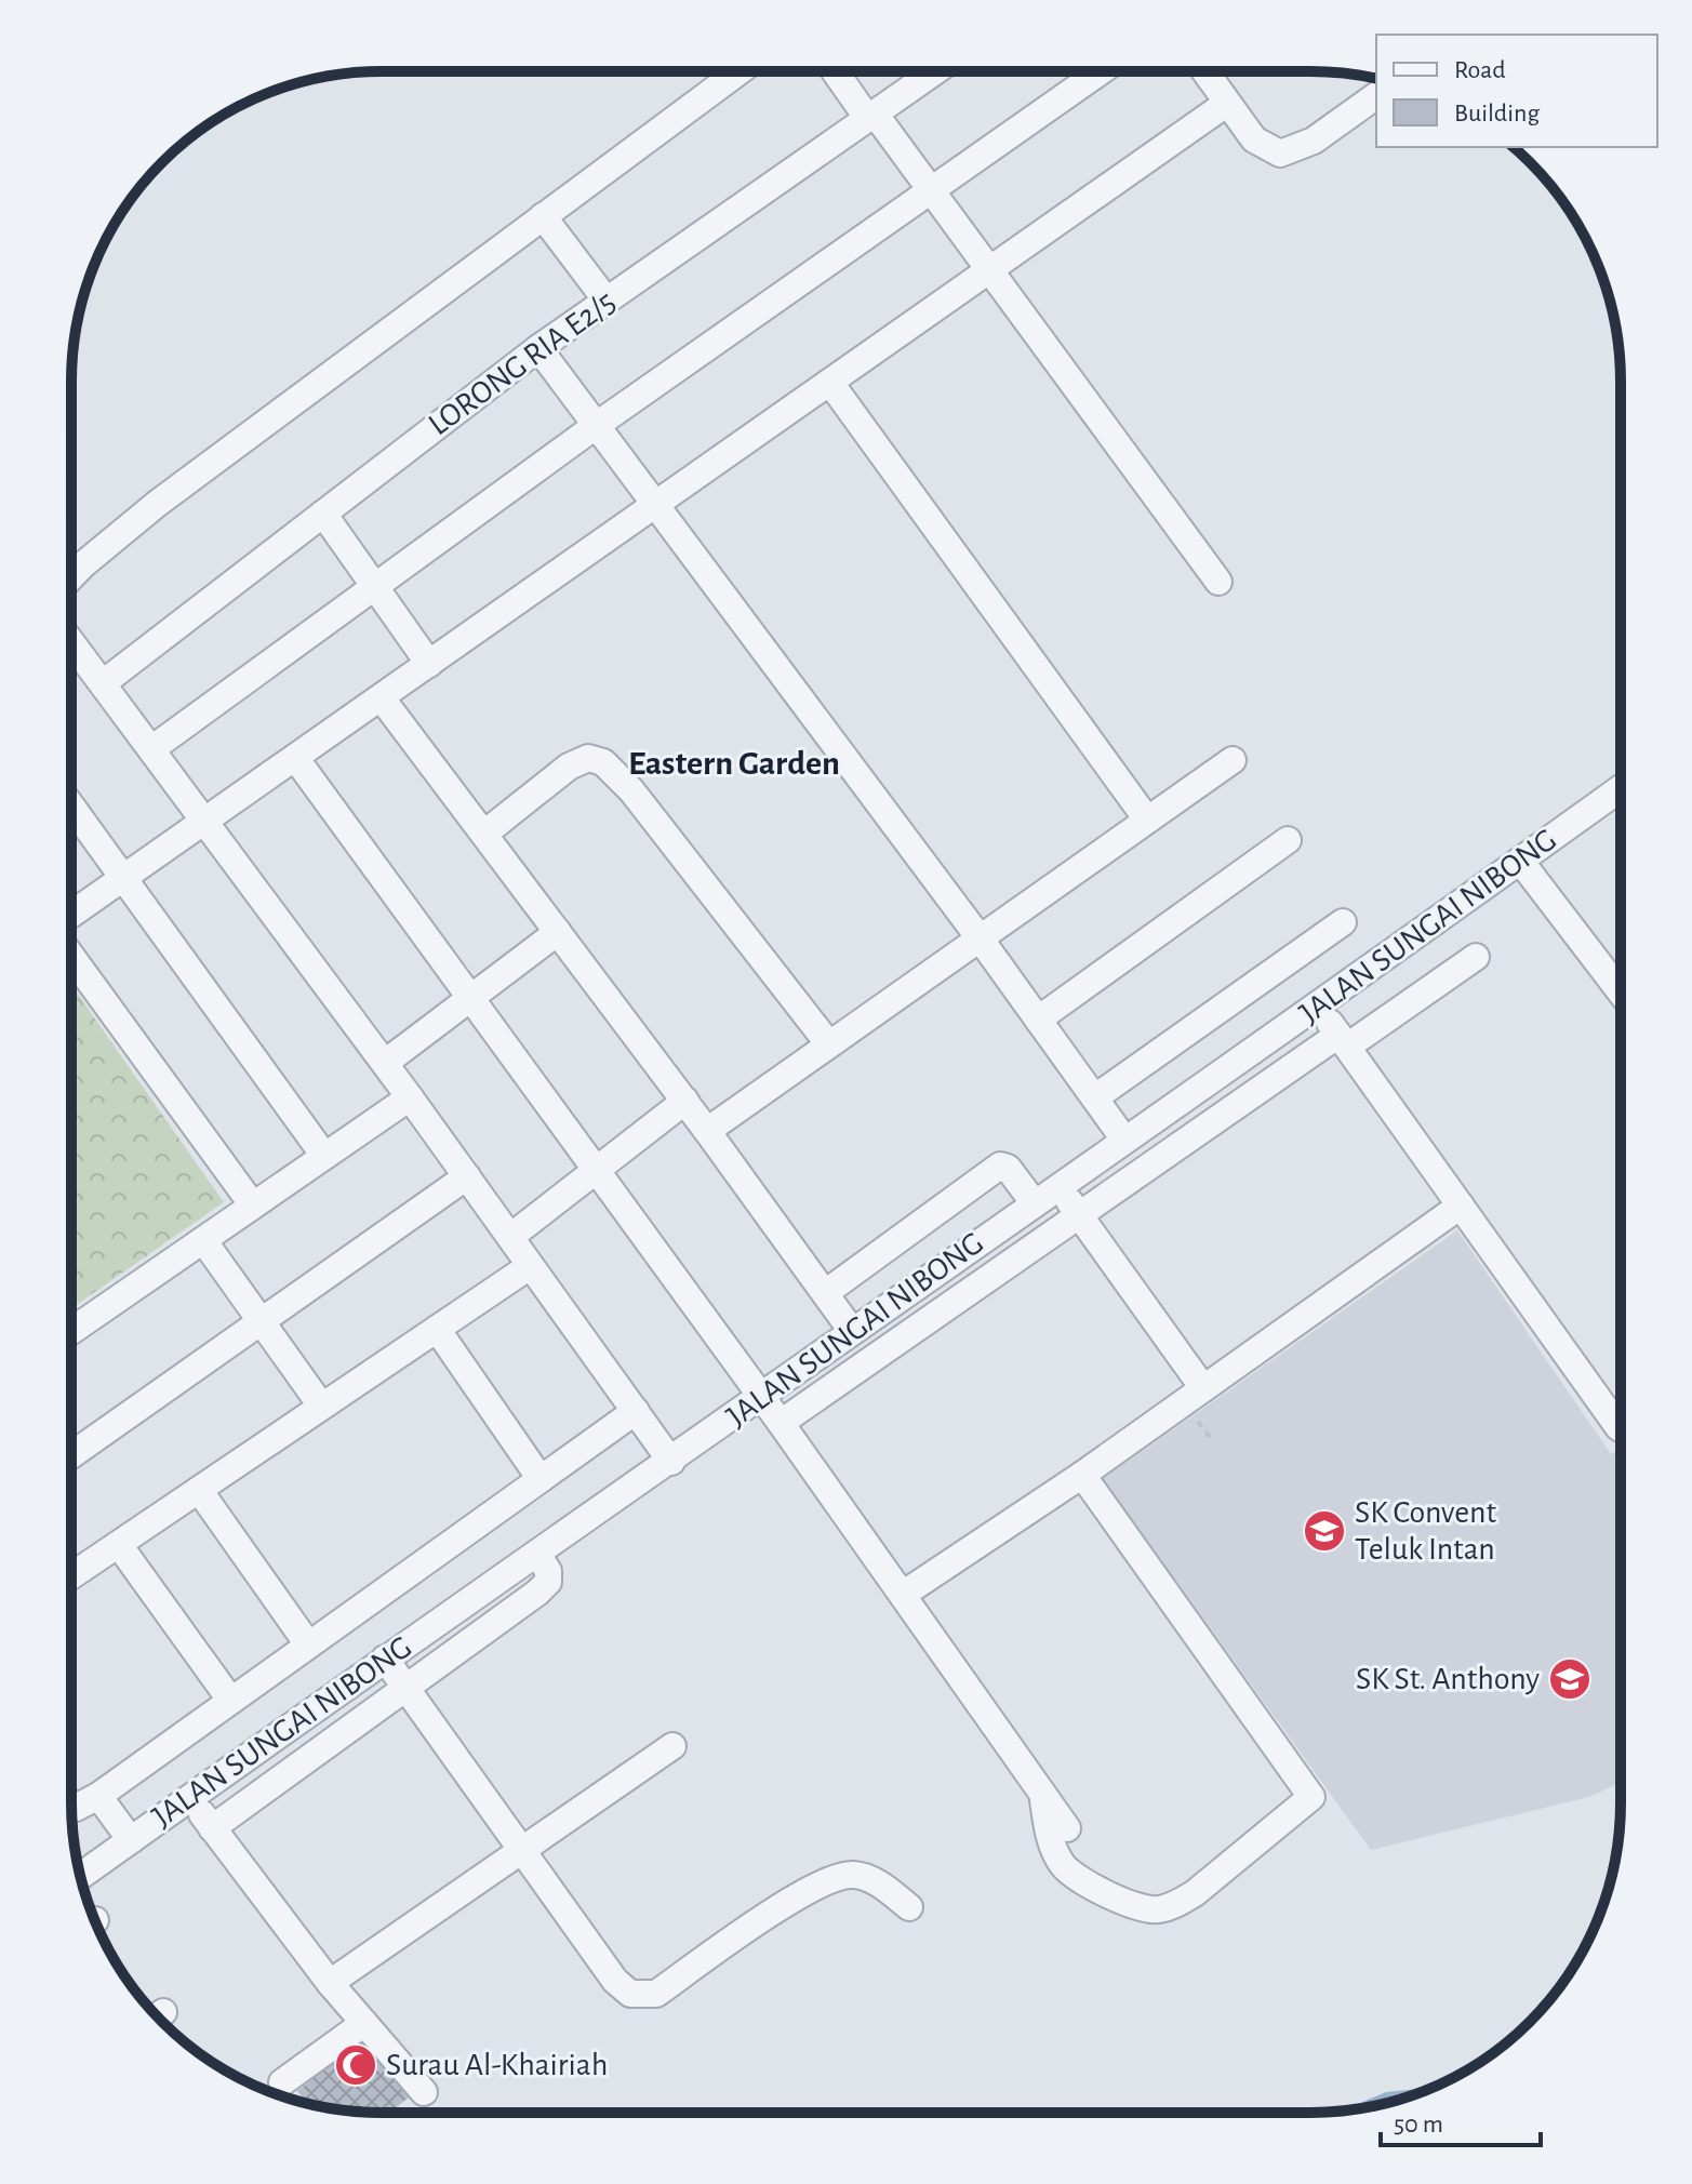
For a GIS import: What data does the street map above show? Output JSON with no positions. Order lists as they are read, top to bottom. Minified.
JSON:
{"streets":{"street":["LORONG RIA E2/5","JALAN SUNGAI NIBONG"]},"districts":["Eastern Garden"],"places":{"school or university":["SK Convent Teluk Intan","SK St. Anthony"],"mosque":["Surau Al-Khairiah"]},"legend":["Road","Building"],"scale_bar":"50 m"}
